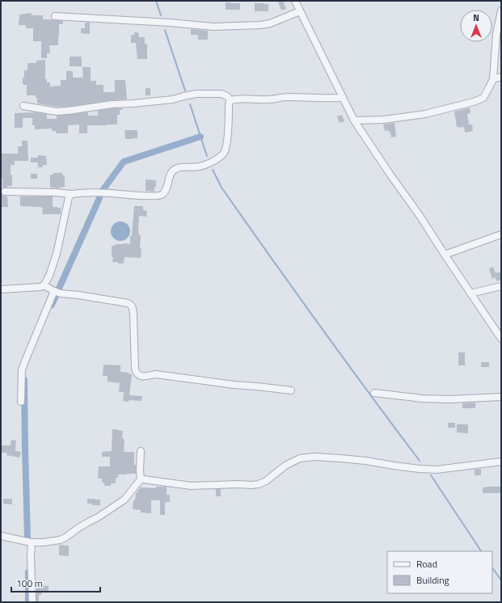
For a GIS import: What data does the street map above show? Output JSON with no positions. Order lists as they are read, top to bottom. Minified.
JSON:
{"legend":["Road","Building"],"scale_bar":"100 m","north":"top"}
